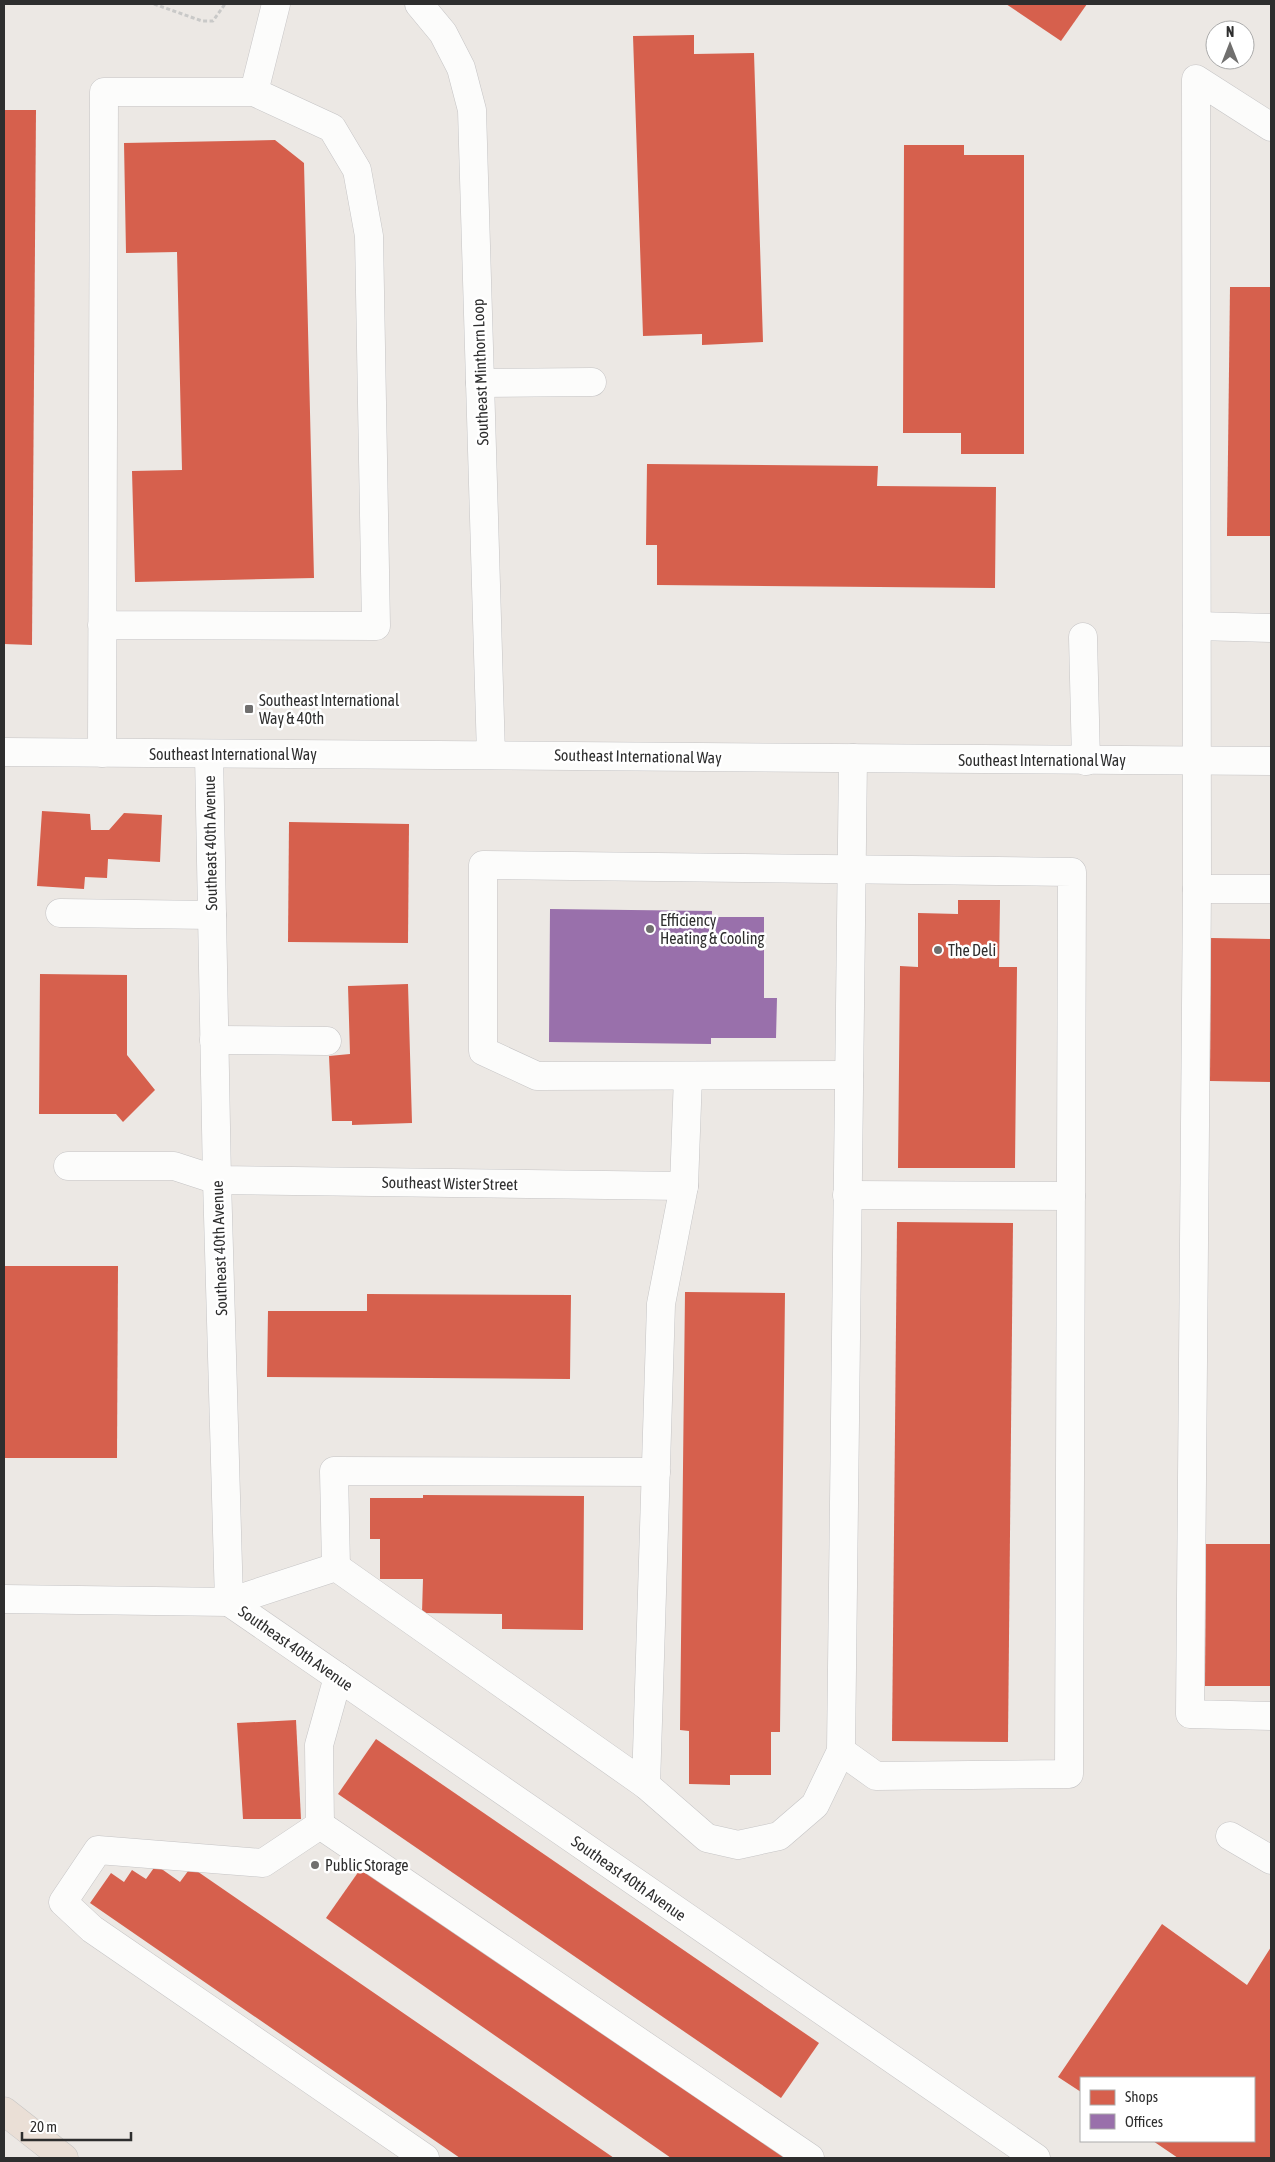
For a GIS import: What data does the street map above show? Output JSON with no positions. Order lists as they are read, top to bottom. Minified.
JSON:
{"streets":{"street":["Southeast Minthorn Loop","Southeast International Way","Southeast 40th Avenue","Southeast Wister Street"]},"crossings":[["Southeast Minthorn Loop","Southeast International Way"],["Southeast International Way","Southeast 40th Avenue"],["Southeast 40th Avenue","Southeast Wister Street"]],"places":{"transit":["Southeast International Way & 40th"],"other":["Efficiency Heating & Cooling","The Deli","Public Storage"]},"legend":["Shops","Offices"],"scale_bar":"20 m","north":"top"}
